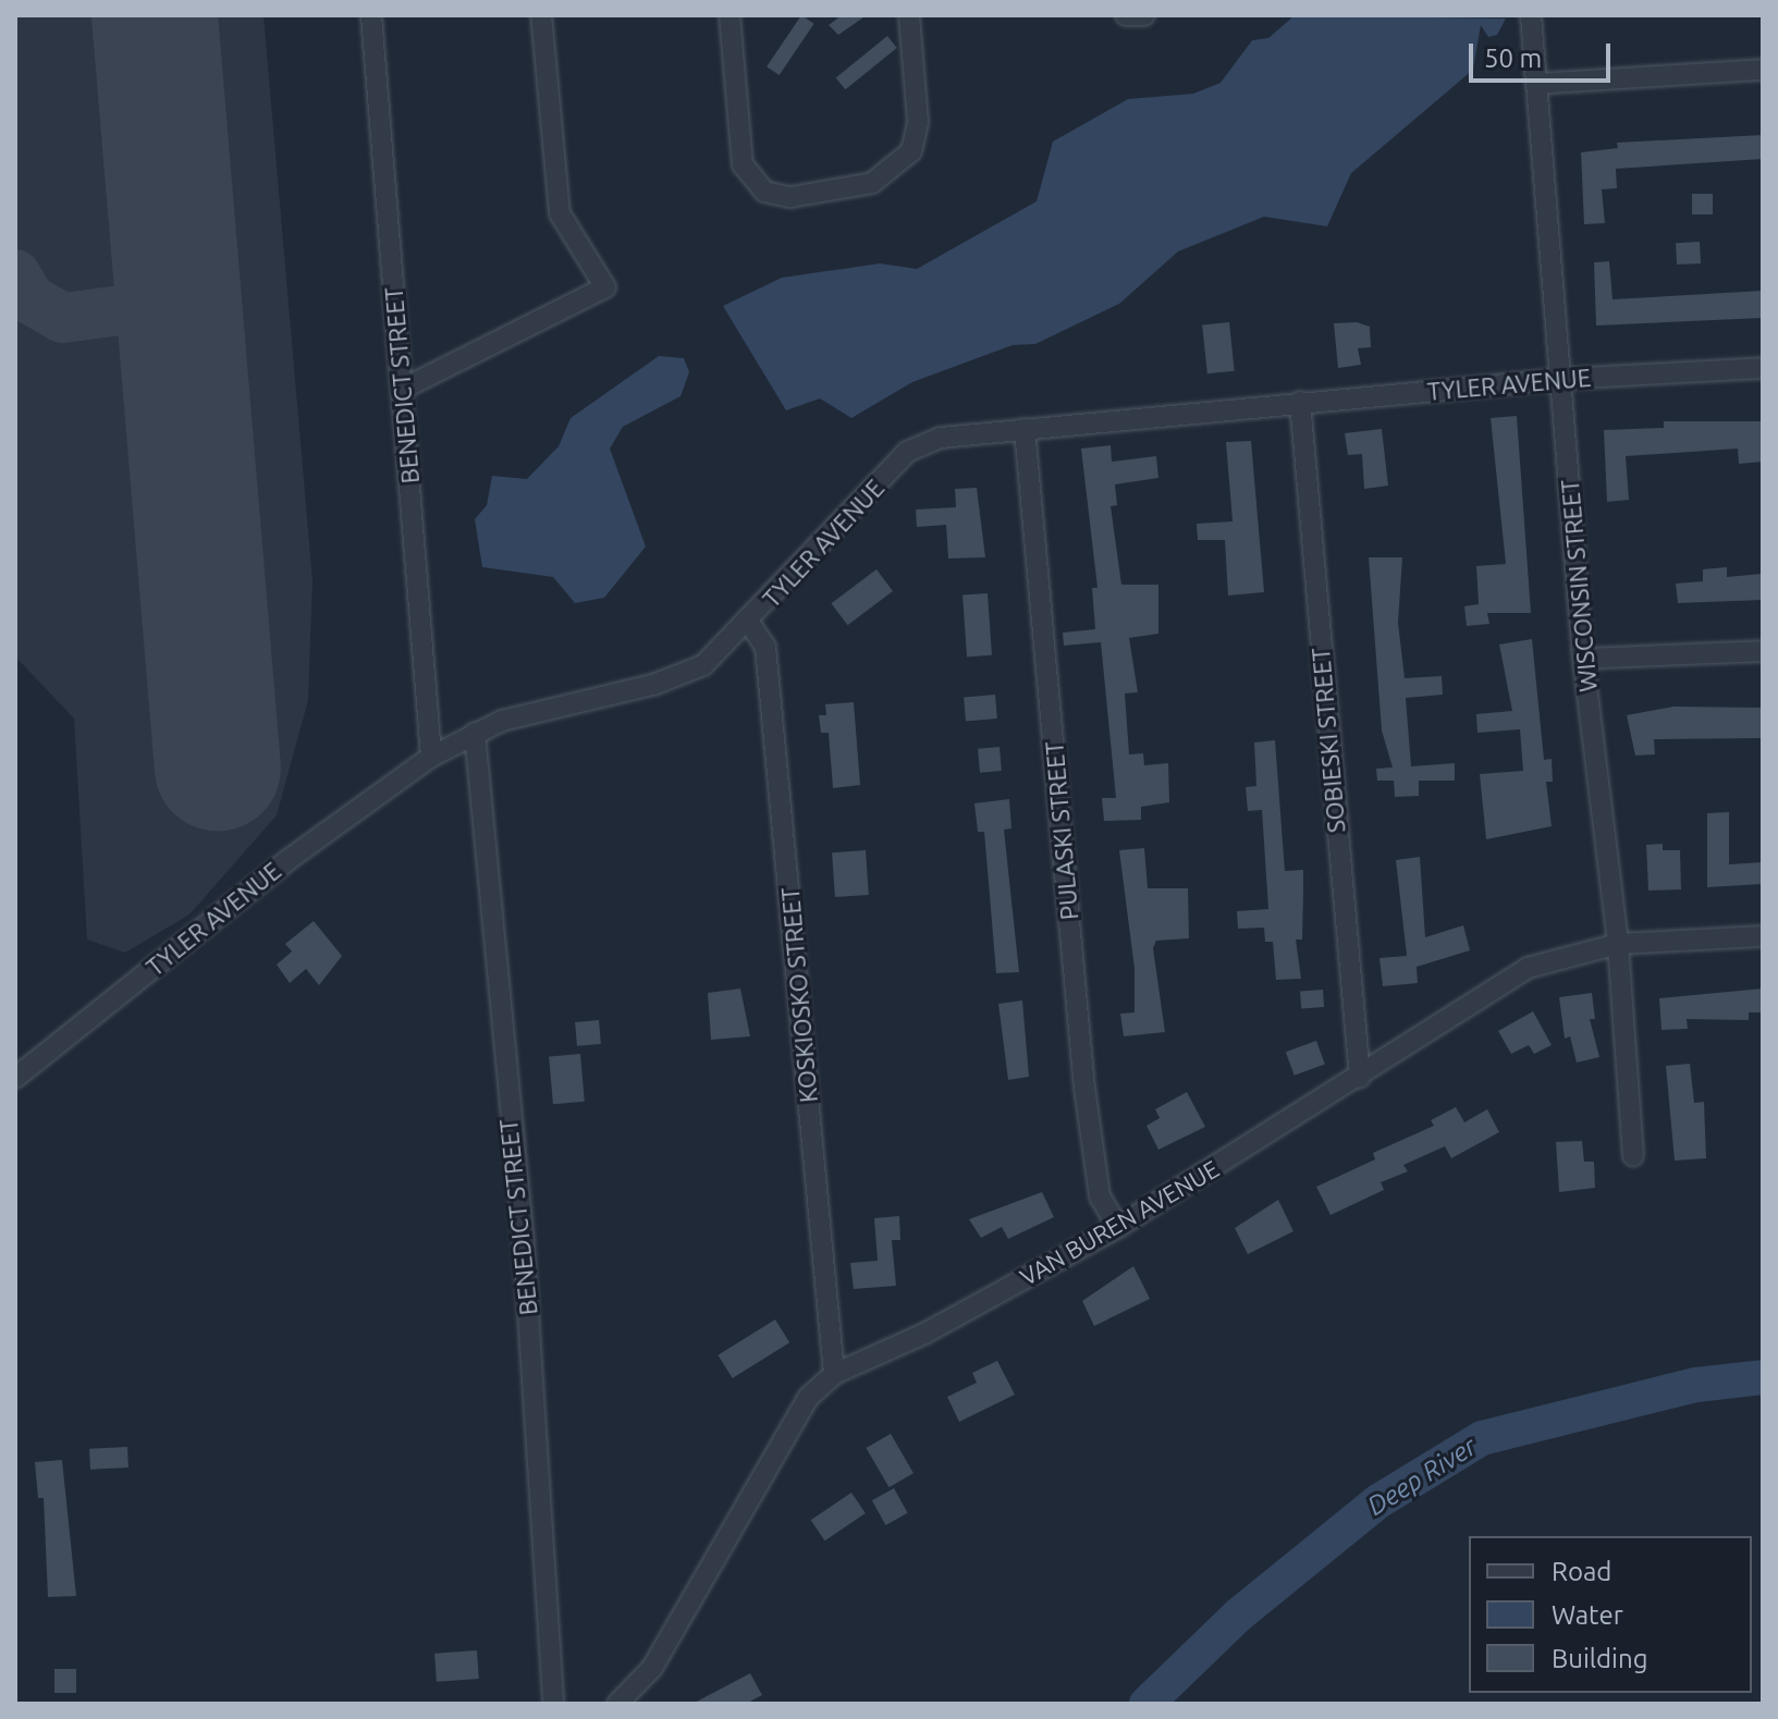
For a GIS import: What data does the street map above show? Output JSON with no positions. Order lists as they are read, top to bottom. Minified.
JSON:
{"streets":{"street":["TYLER AVENUE","BENEDICT STREET","WISCONSIN STREET","SOBIESKI STREET","PULASKI STREET","KOSKIOSKO STREET","VAN BUREN AVENUE"]},"crossings":[["TYLER AVENUE","BENEDICT STREET"],["TYLER AVENUE","WISCONSIN STREET"],["TYLER AVENUE","SOBIESKI STREET"],["TYLER AVENUE","PULASKI STREET"],["TYLER AVENUE","KOSKIOSKO STREET"],["WISCONSIN STREET","VAN BUREN AVENUE"],["SOBIESKI STREET","VAN BUREN AVENUE"],["PULASKI STREET","VAN BUREN AVENUE"],["KOSKIOSKO STREET","VAN BUREN AVENUE"]],"water":["Deep River"],"legend":["Road","Water","Building"],"scale_bar":"50 m"}
